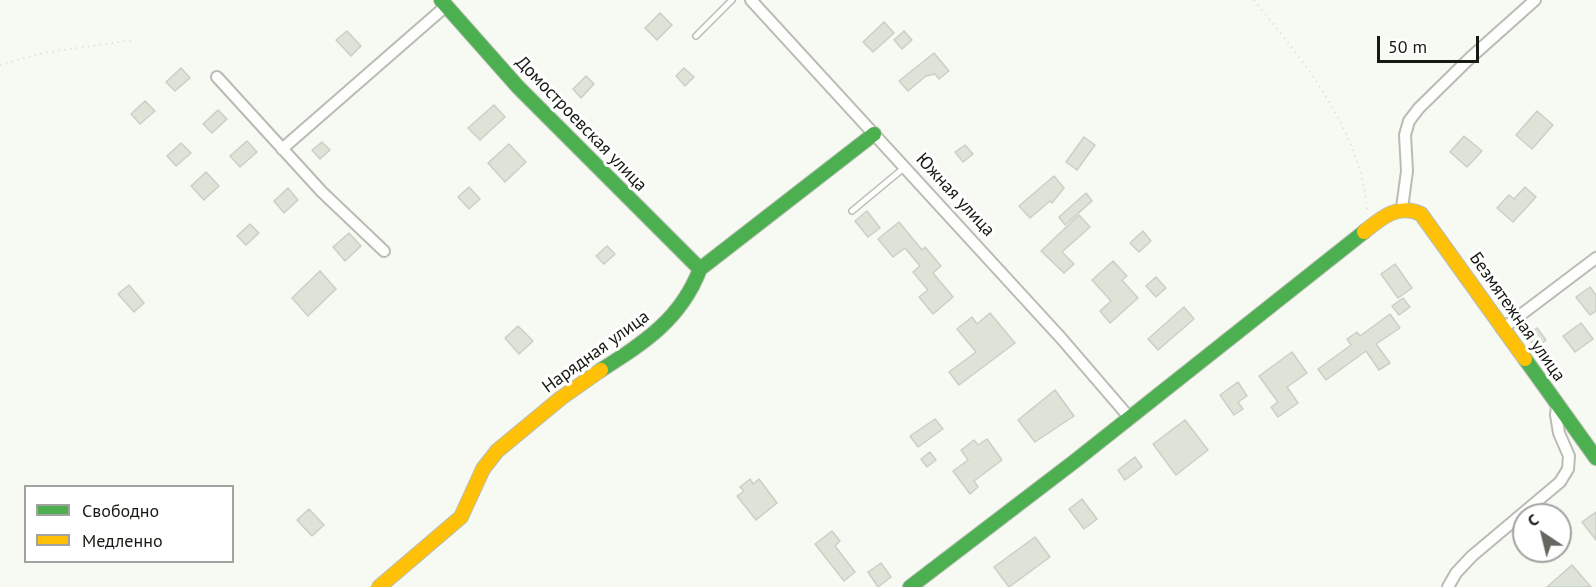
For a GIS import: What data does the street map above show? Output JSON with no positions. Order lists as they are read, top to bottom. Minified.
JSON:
{"streets":{"street":["Домостроевская улица","Южная улица","Безмятежная улица","Нарядная улица"]},"crossings":[["Домостроевская улица","Нарядная улица"],["Южная улица","Нарядная улица"]],"legend":["Свободно","Медленно"],"scale_bar":"50 m","north":"top left"}
